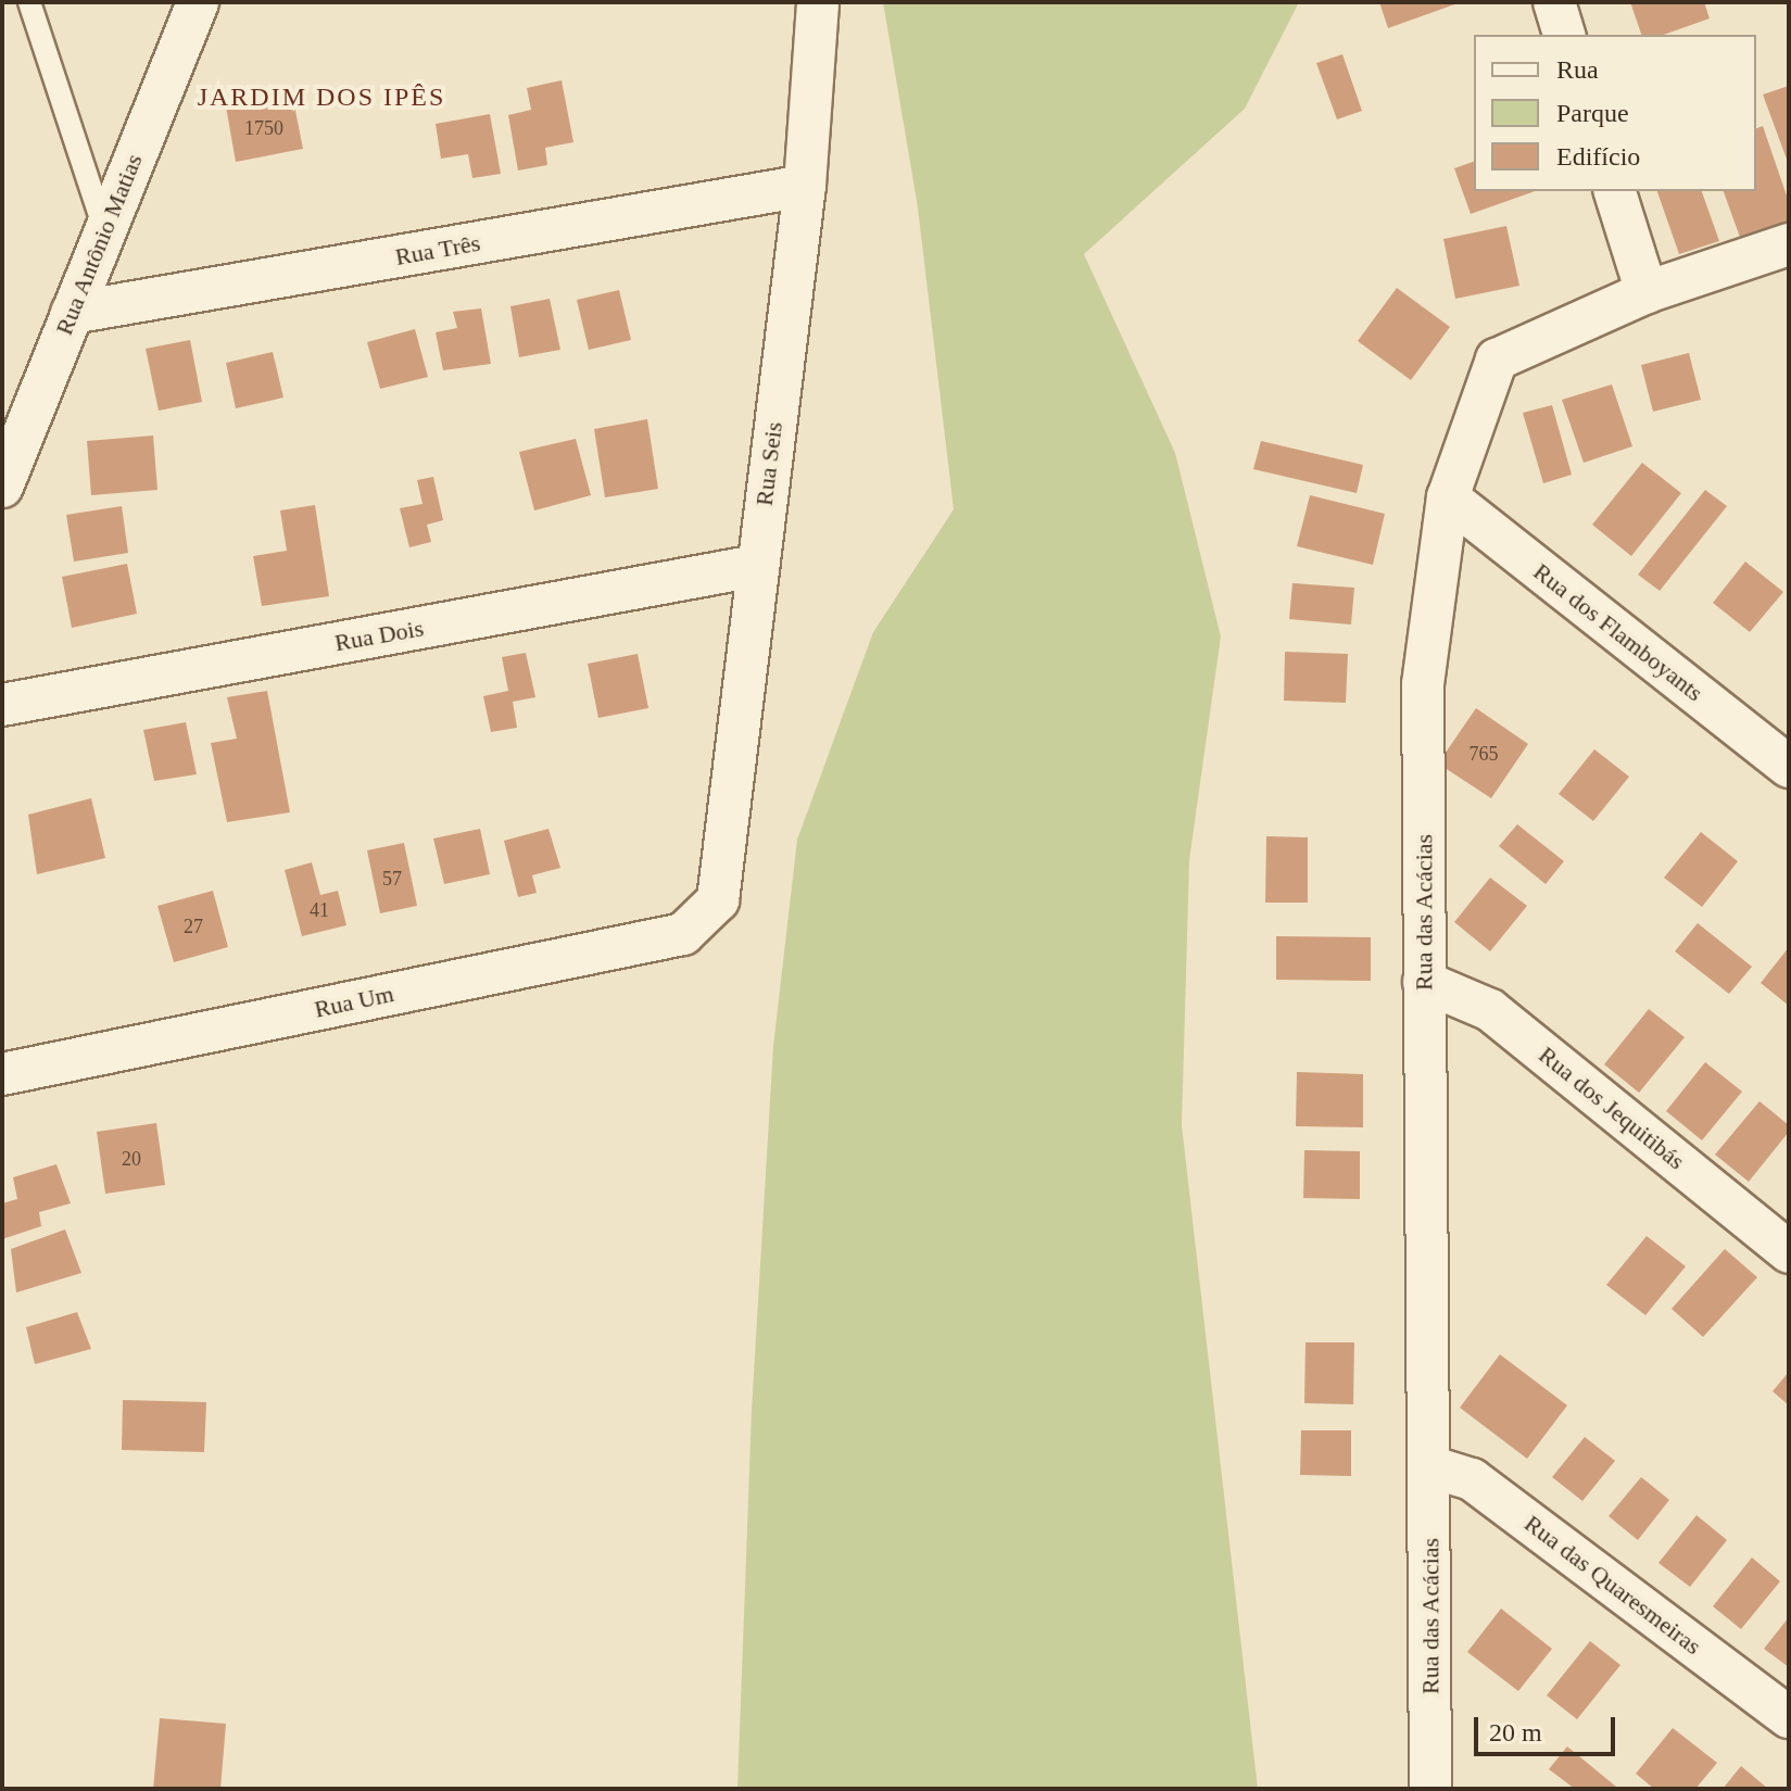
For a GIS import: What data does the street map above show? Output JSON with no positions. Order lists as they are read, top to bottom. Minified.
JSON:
{"streets":{"street":["Rua Antônio Matias","Rua Três","Rua Seis","Rua dos Flamboyants","Rua Dois","Rua das Acácias","Rua Um","Rua dos Jequitibás","Rua das Quaresmeiras"]},"crossings":[["Rua Antônio Matias","Rua Três"],["Rua Três","Rua Seis"],["Rua Seis","Rua Dois"],["Rua Seis","Rua Um"],["Rua dos Flamboyants","Rua das Acácias"],["Rua das Acácias","Rua dos Jequitibás"],["Rua das Acácias","Rua das Quaresmeiras"]],"districts":["JARDIM DOS IPÊS"],"house_numbers":["1750","765","57","41","27","20"],"legend":["Rua","Parque","Edifício"],"scale_bar":"20 m"}
